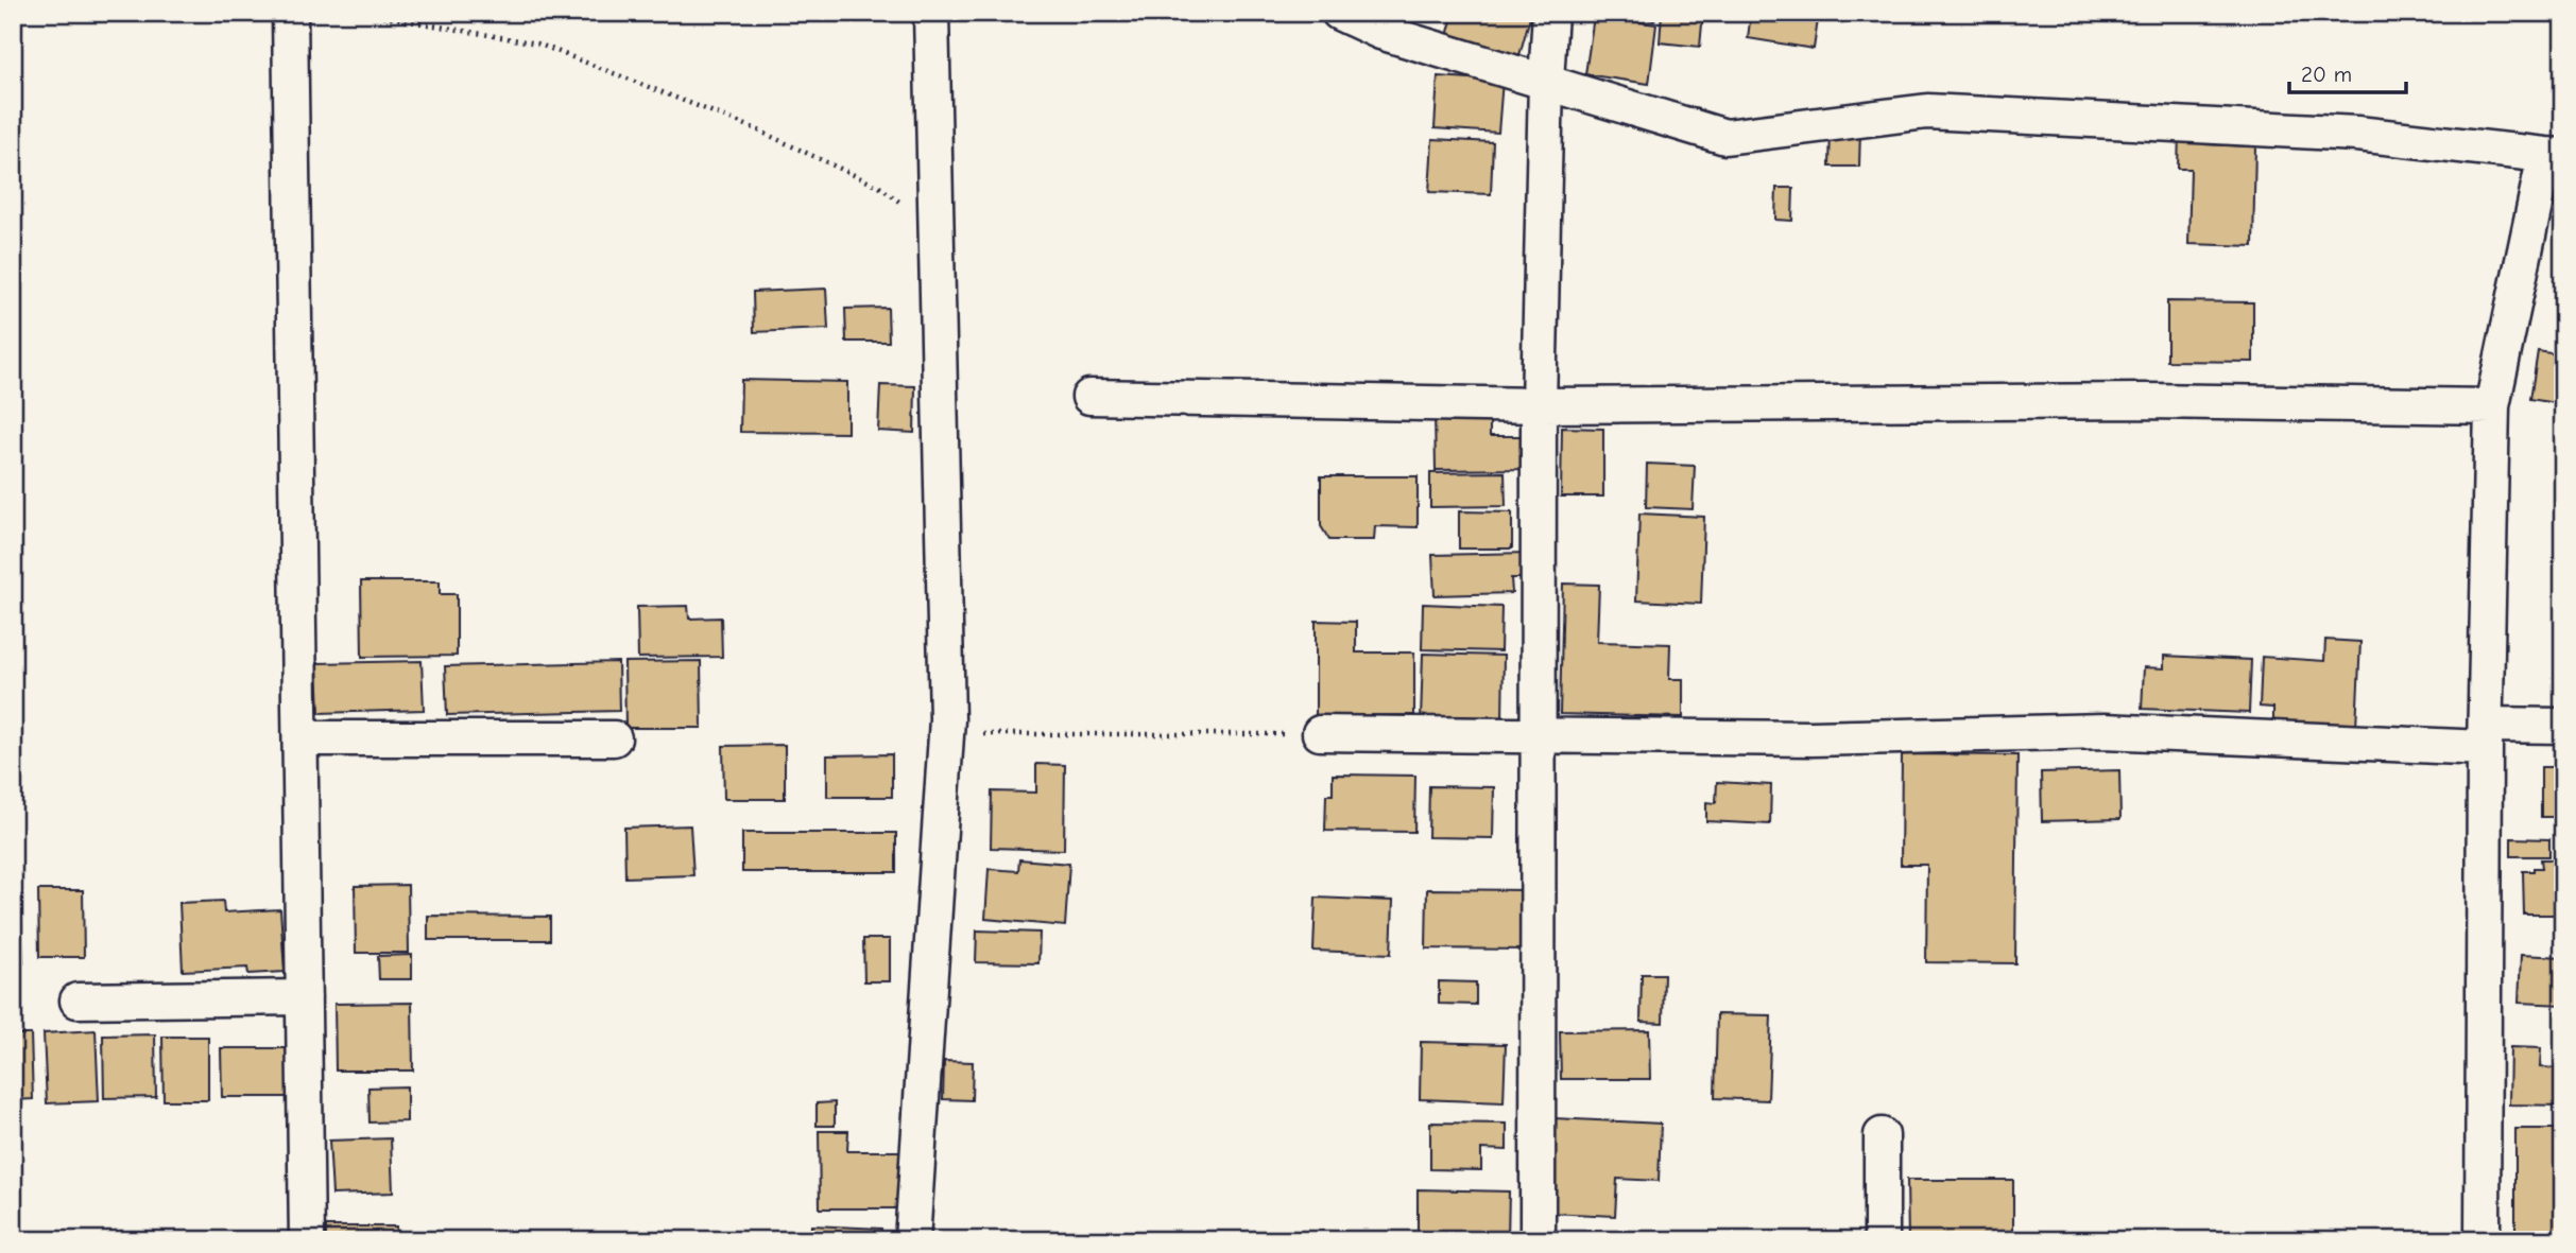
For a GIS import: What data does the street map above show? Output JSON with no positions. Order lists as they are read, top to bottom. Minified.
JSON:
{"scale_bar":"20 m"}
